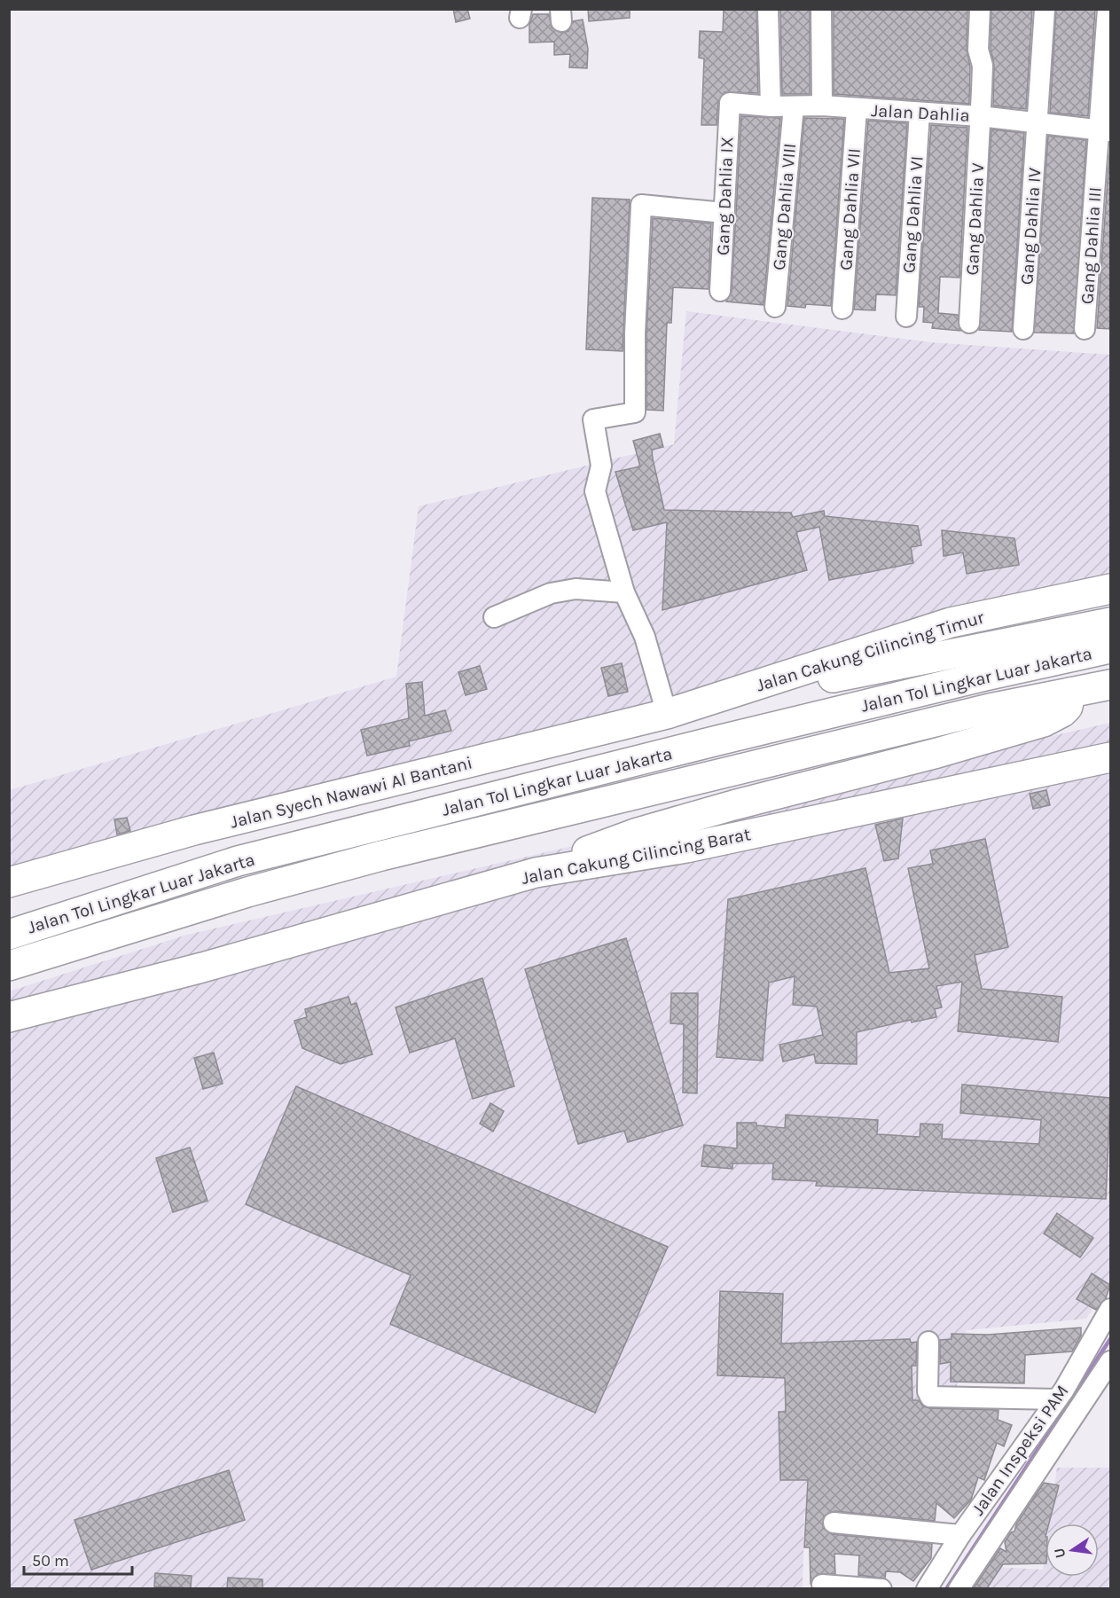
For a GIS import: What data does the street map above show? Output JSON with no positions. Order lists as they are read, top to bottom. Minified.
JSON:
{"streets":{"highway":["Jalan Cakung Cilincing Timur","Jalan Tol Lingkar Luar Jakarta","Jalan Syech Nawawi Al Bantani","Jalan Cakung Cilincing Barat"],"street":["Jalan Dahlia","Gang Dahlia IX","Gang Dahlia VIII","Gang Dahlia VII","Gang Dahlia VI","Gang Dahlia V","Gang Dahlia IV","Gang Dahlia III","Jalan Inspeksi PAM"]},"crossings":[["Jalan Dahlia","Gang Dahlia IX"],["Jalan Dahlia","Gang Dahlia VIII"],["Jalan Dahlia","Gang Dahlia VII"],["Jalan Dahlia","Gang Dahlia VI"],["Jalan Dahlia","Gang Dahlia V"],["Jalan Dahlia","Gang Dahlia IV"],["Jalan Dahlia","Gang Dahlia III"],["Jalan Cakung Cilincing Timur","Jalan Syech Nawawi Al Bantani"]],"scale_bar":"50 m","north":"left"}
